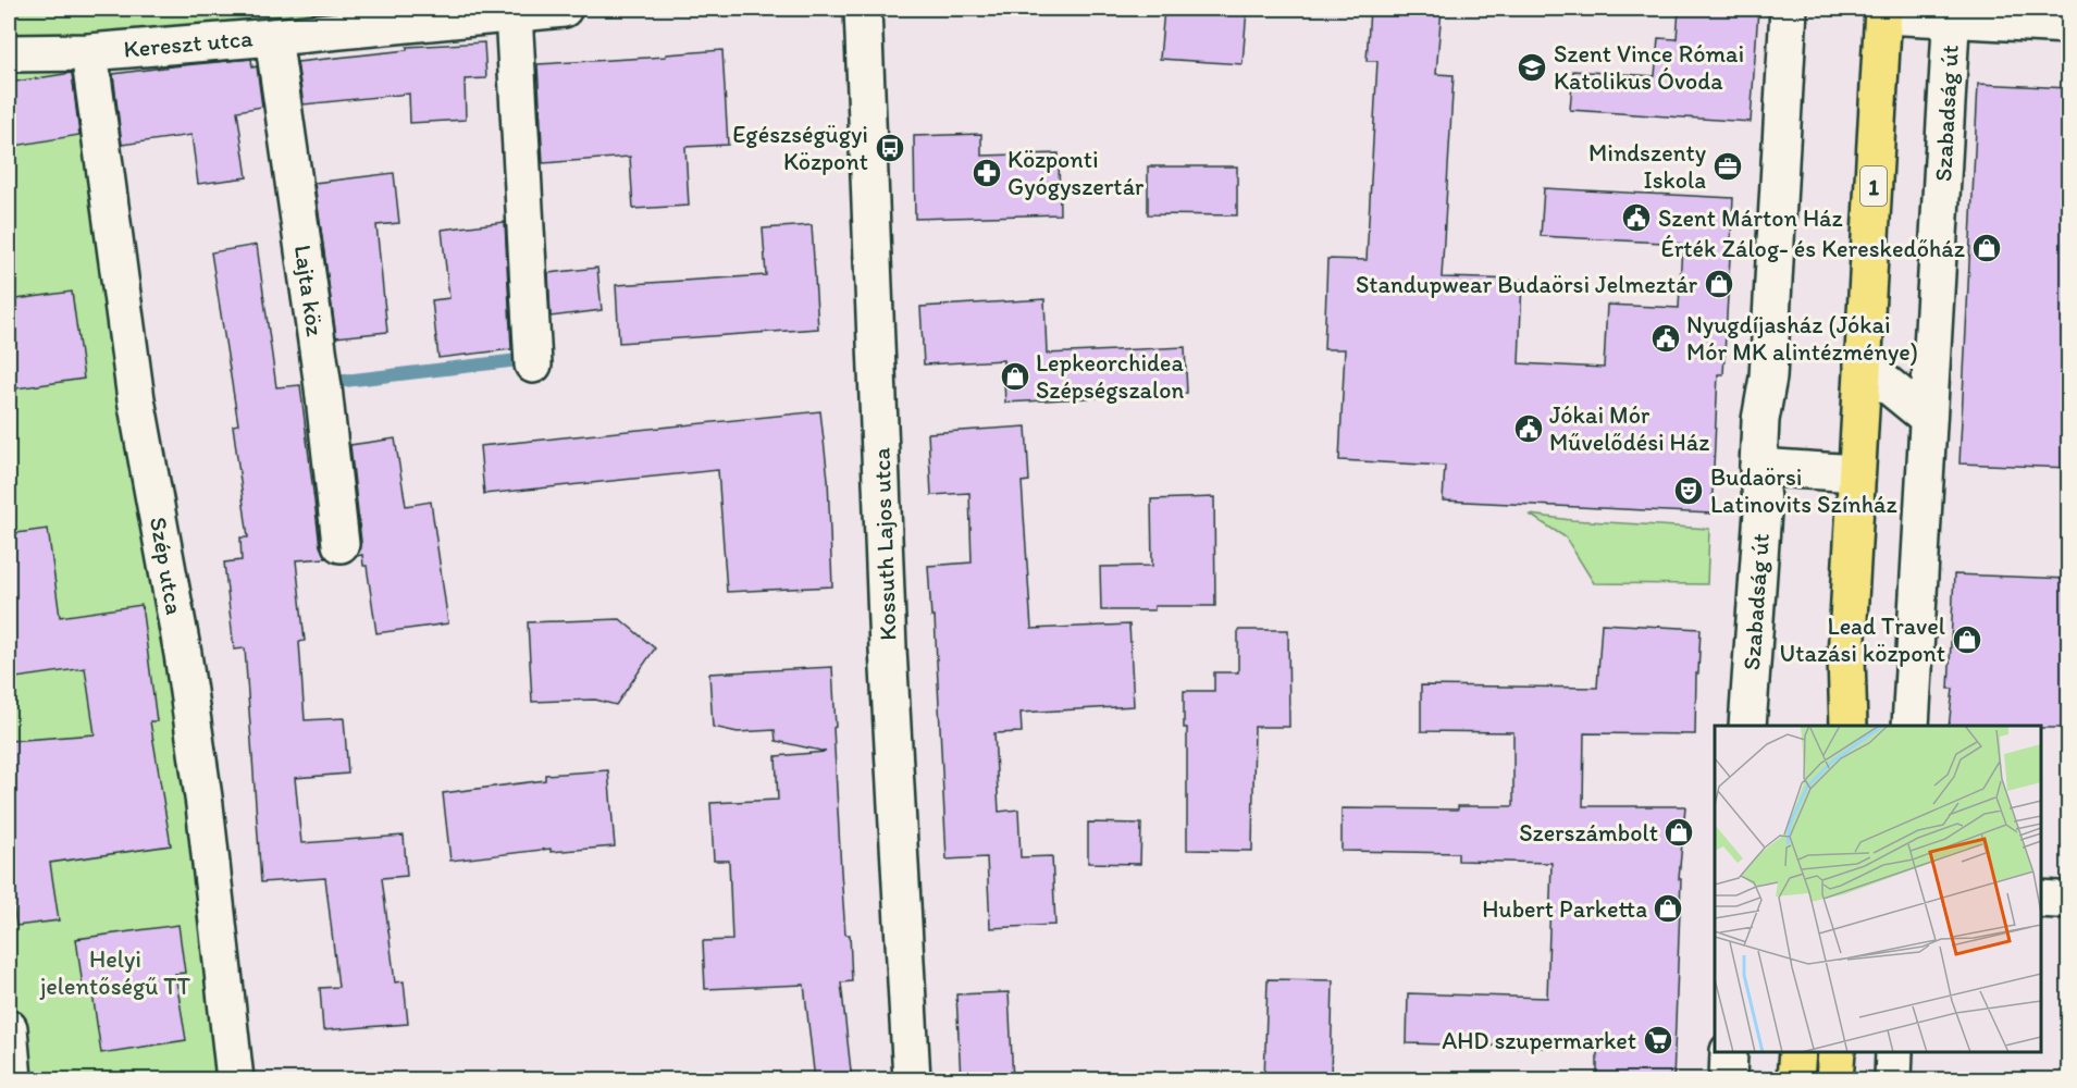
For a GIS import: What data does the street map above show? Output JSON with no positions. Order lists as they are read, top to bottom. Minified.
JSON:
{"streets":{"main road":["1"],"street":["Kereszt utca","Szabadság út","Lajta köz","Kossuth Lajos utca","Szép utca"]},"crossings":[["Kereszt utca","Lajta köz"],["Kereszt utca","Szép utca"]],"parks":["Helyi jelentőségű TT"],"places":{"school or university":["Szent Vince Római Katolikus Óvoda"],"bus stop":["Egészségügyi Központ"],"office":["Mindszenty Iskola"],"pharmacy":["Központi Gyógyszertár"],"public building":["Szent Márton Ház","Nyugdíjasház (Jókai Mór MK alintézménye)","Jókai Mór Művelődési Ház"],"shop":["Érték Zálog- és Kereskedőház","Standupwear Budaörsi Jelmeztár","Lepkeorchidea Szépségszalon","Lead Travel Utazási központ","Szerszámbolt","Hubert Parketta"],"theatre":["Budaörsi Latinovits Színház"],"supermarket":["AHD szupermarket"]}}
